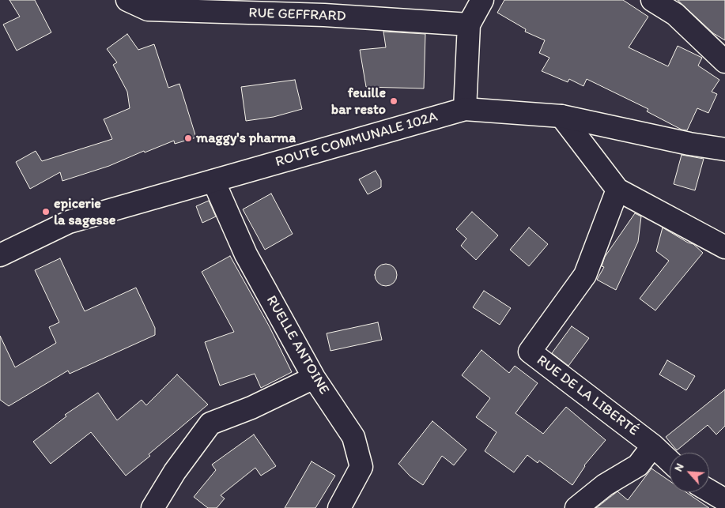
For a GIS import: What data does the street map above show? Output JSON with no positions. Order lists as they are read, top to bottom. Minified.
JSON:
{"streets":{"street":["RUE GEFFRARD","ROUTE COMMUNALE 102A","RUELLE ANTOINE","RUE DE LA LIBERTÉ"]},"crossings":[["ROUTE COMMUNALE 102A","RUELLE ANTOINE"]],"places":["feuille bar resto","maggy's pharma","epicerie la sagesse"],"north":"top left"}
